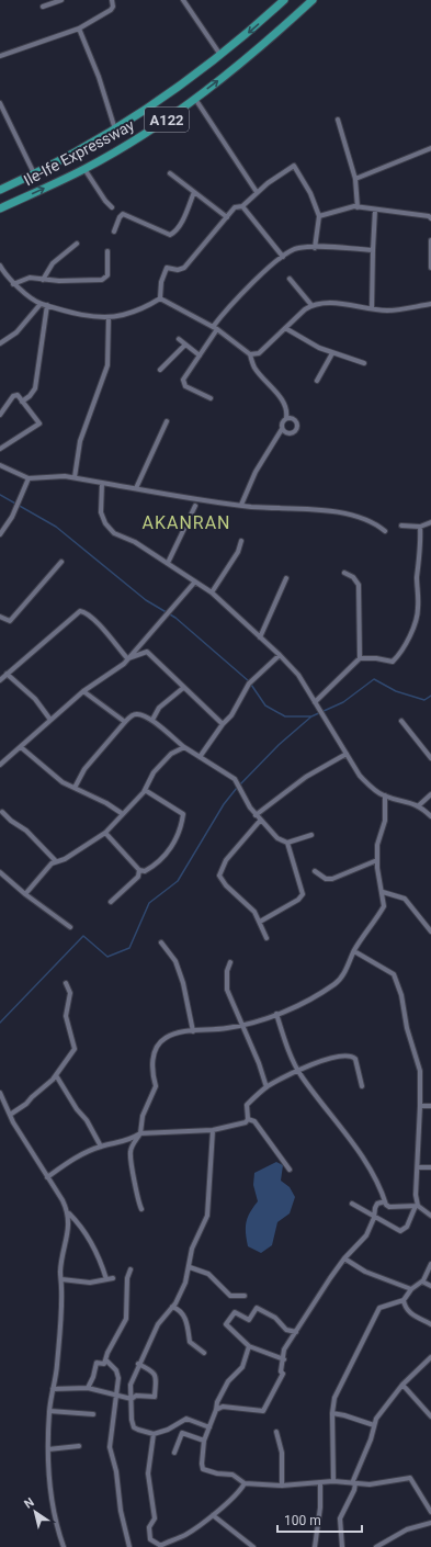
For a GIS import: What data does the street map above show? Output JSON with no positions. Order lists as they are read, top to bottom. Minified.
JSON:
{"streets":{"highway":["A122","Ile-Ife Expressway"]},"districts":["AKANRAN"],"scale_bar":"100 m","north":"top left"}
